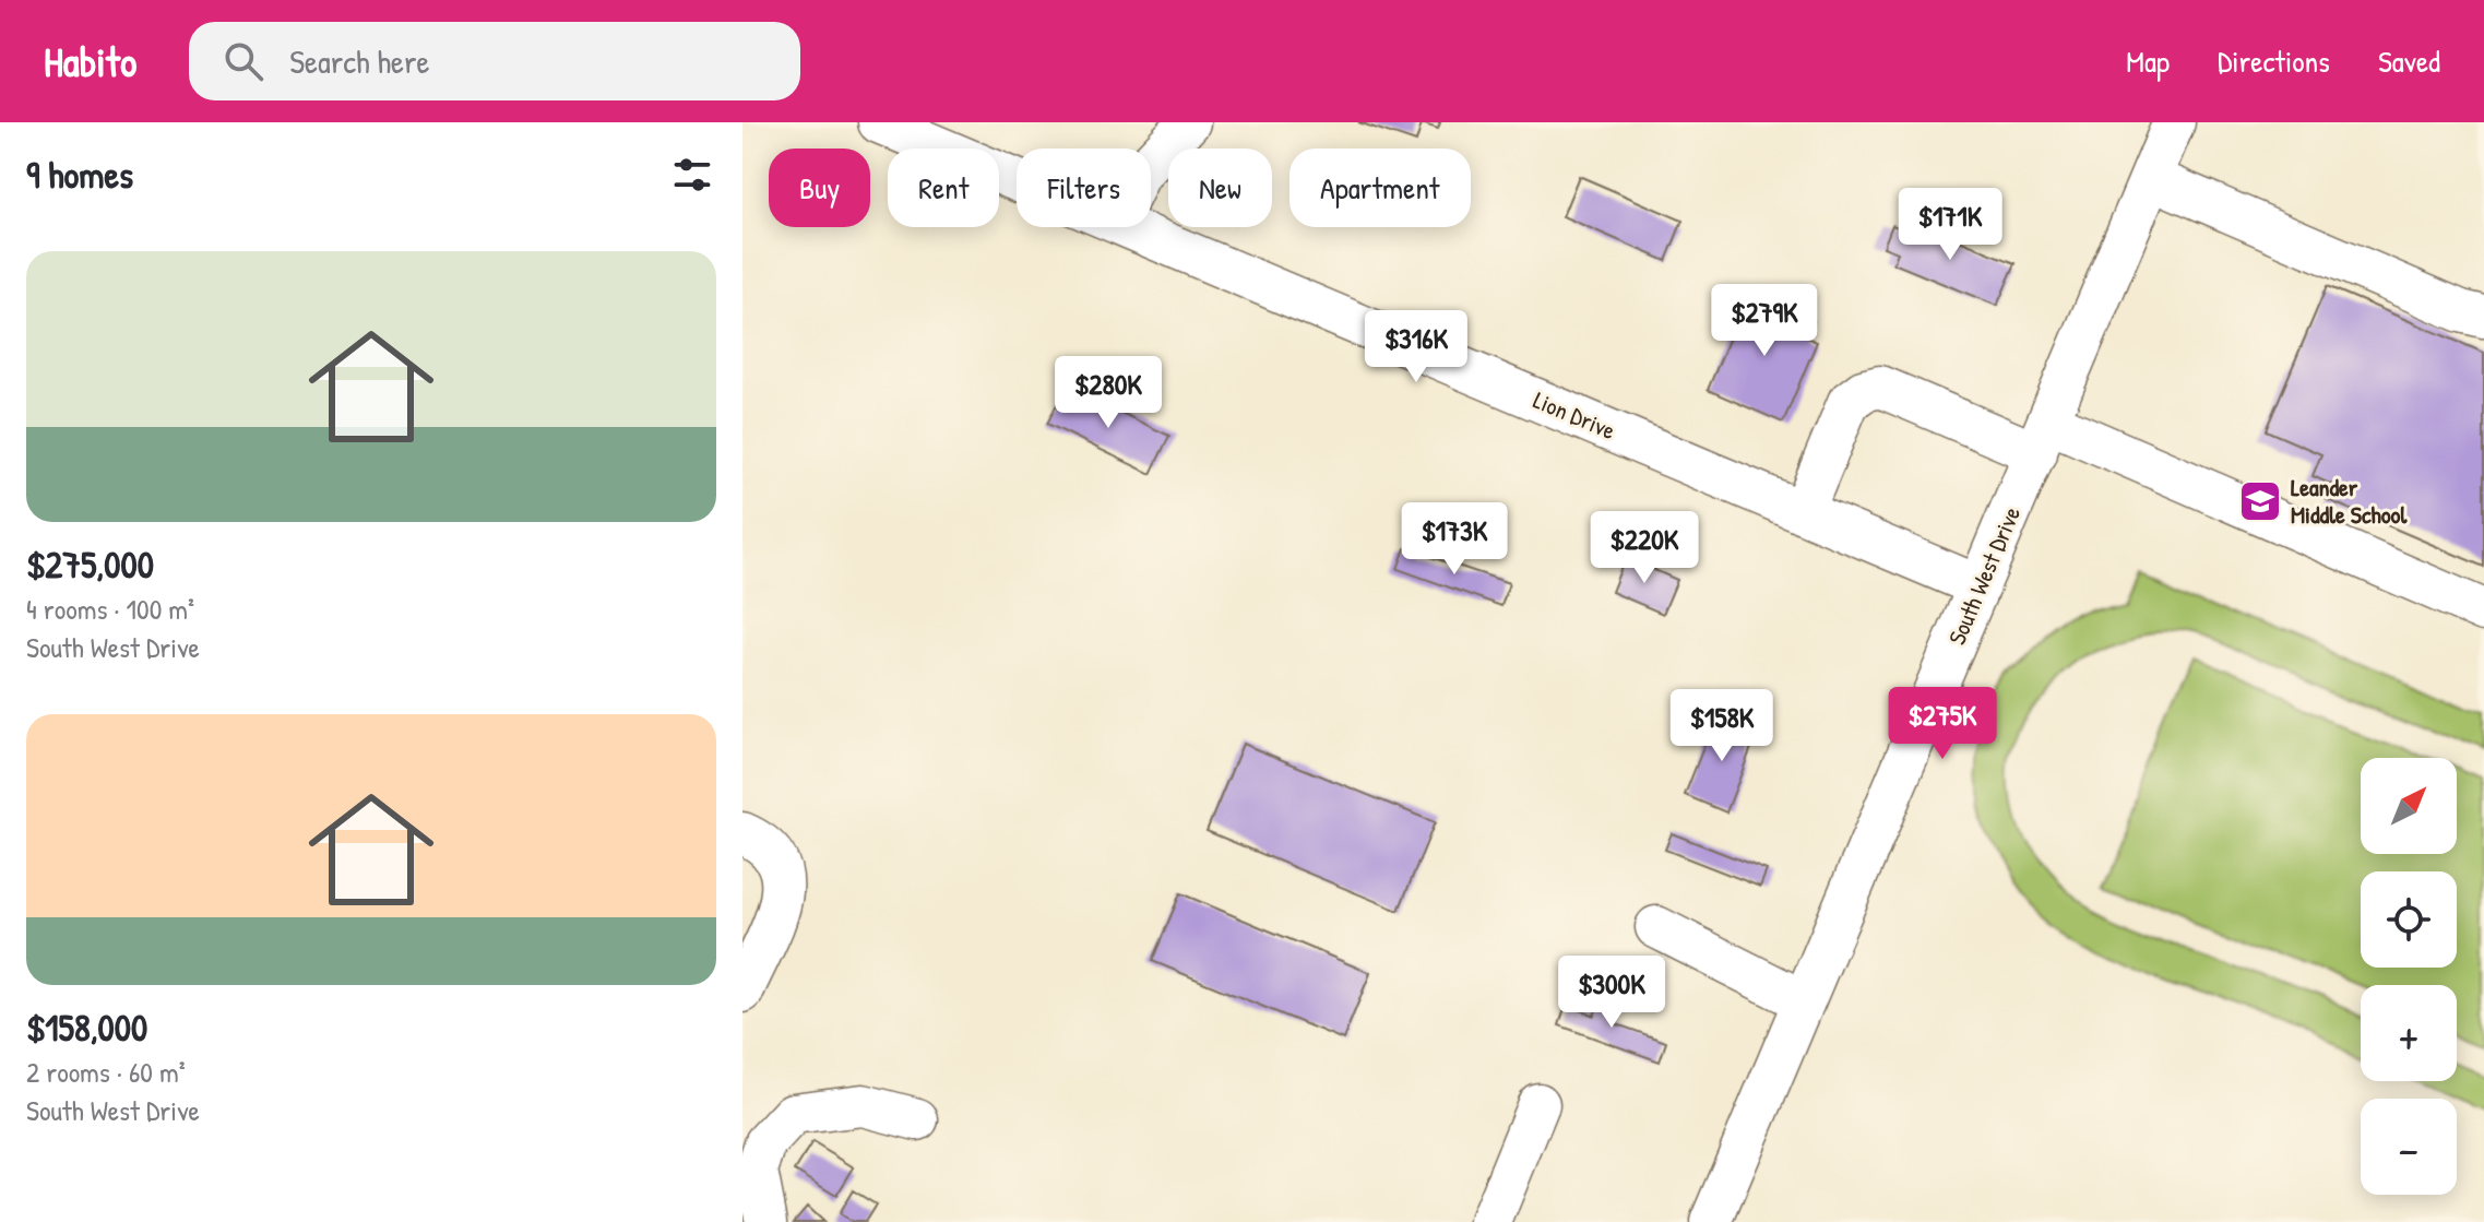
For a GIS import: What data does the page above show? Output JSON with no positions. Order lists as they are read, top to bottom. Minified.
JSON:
{"streets":{"street":["Lion Drive","South West Drive"]},"crossings":[["Lion Drive","South West Drive"]],"places":{"school or university":["Leander Middle School"]},"north":"top right","page":{"header":"Habito","search":"Search here","nav":["Map","Directions","Saved"],"heading":"9 homes","chip":["Buy","Rent","Filters","New","Apartment"],"price":["$171K","$279K","$316K","$280K","$173K","$220K","$275K","$158K","$300K"],"list":[{"name":"$275,000","note":"4 rooms · 100 m² · South West Drive"},{"name":"$158,000","note":"2 rooms · 60 m² · South West Drive"}],"map_buttons":["+","−"]}}
